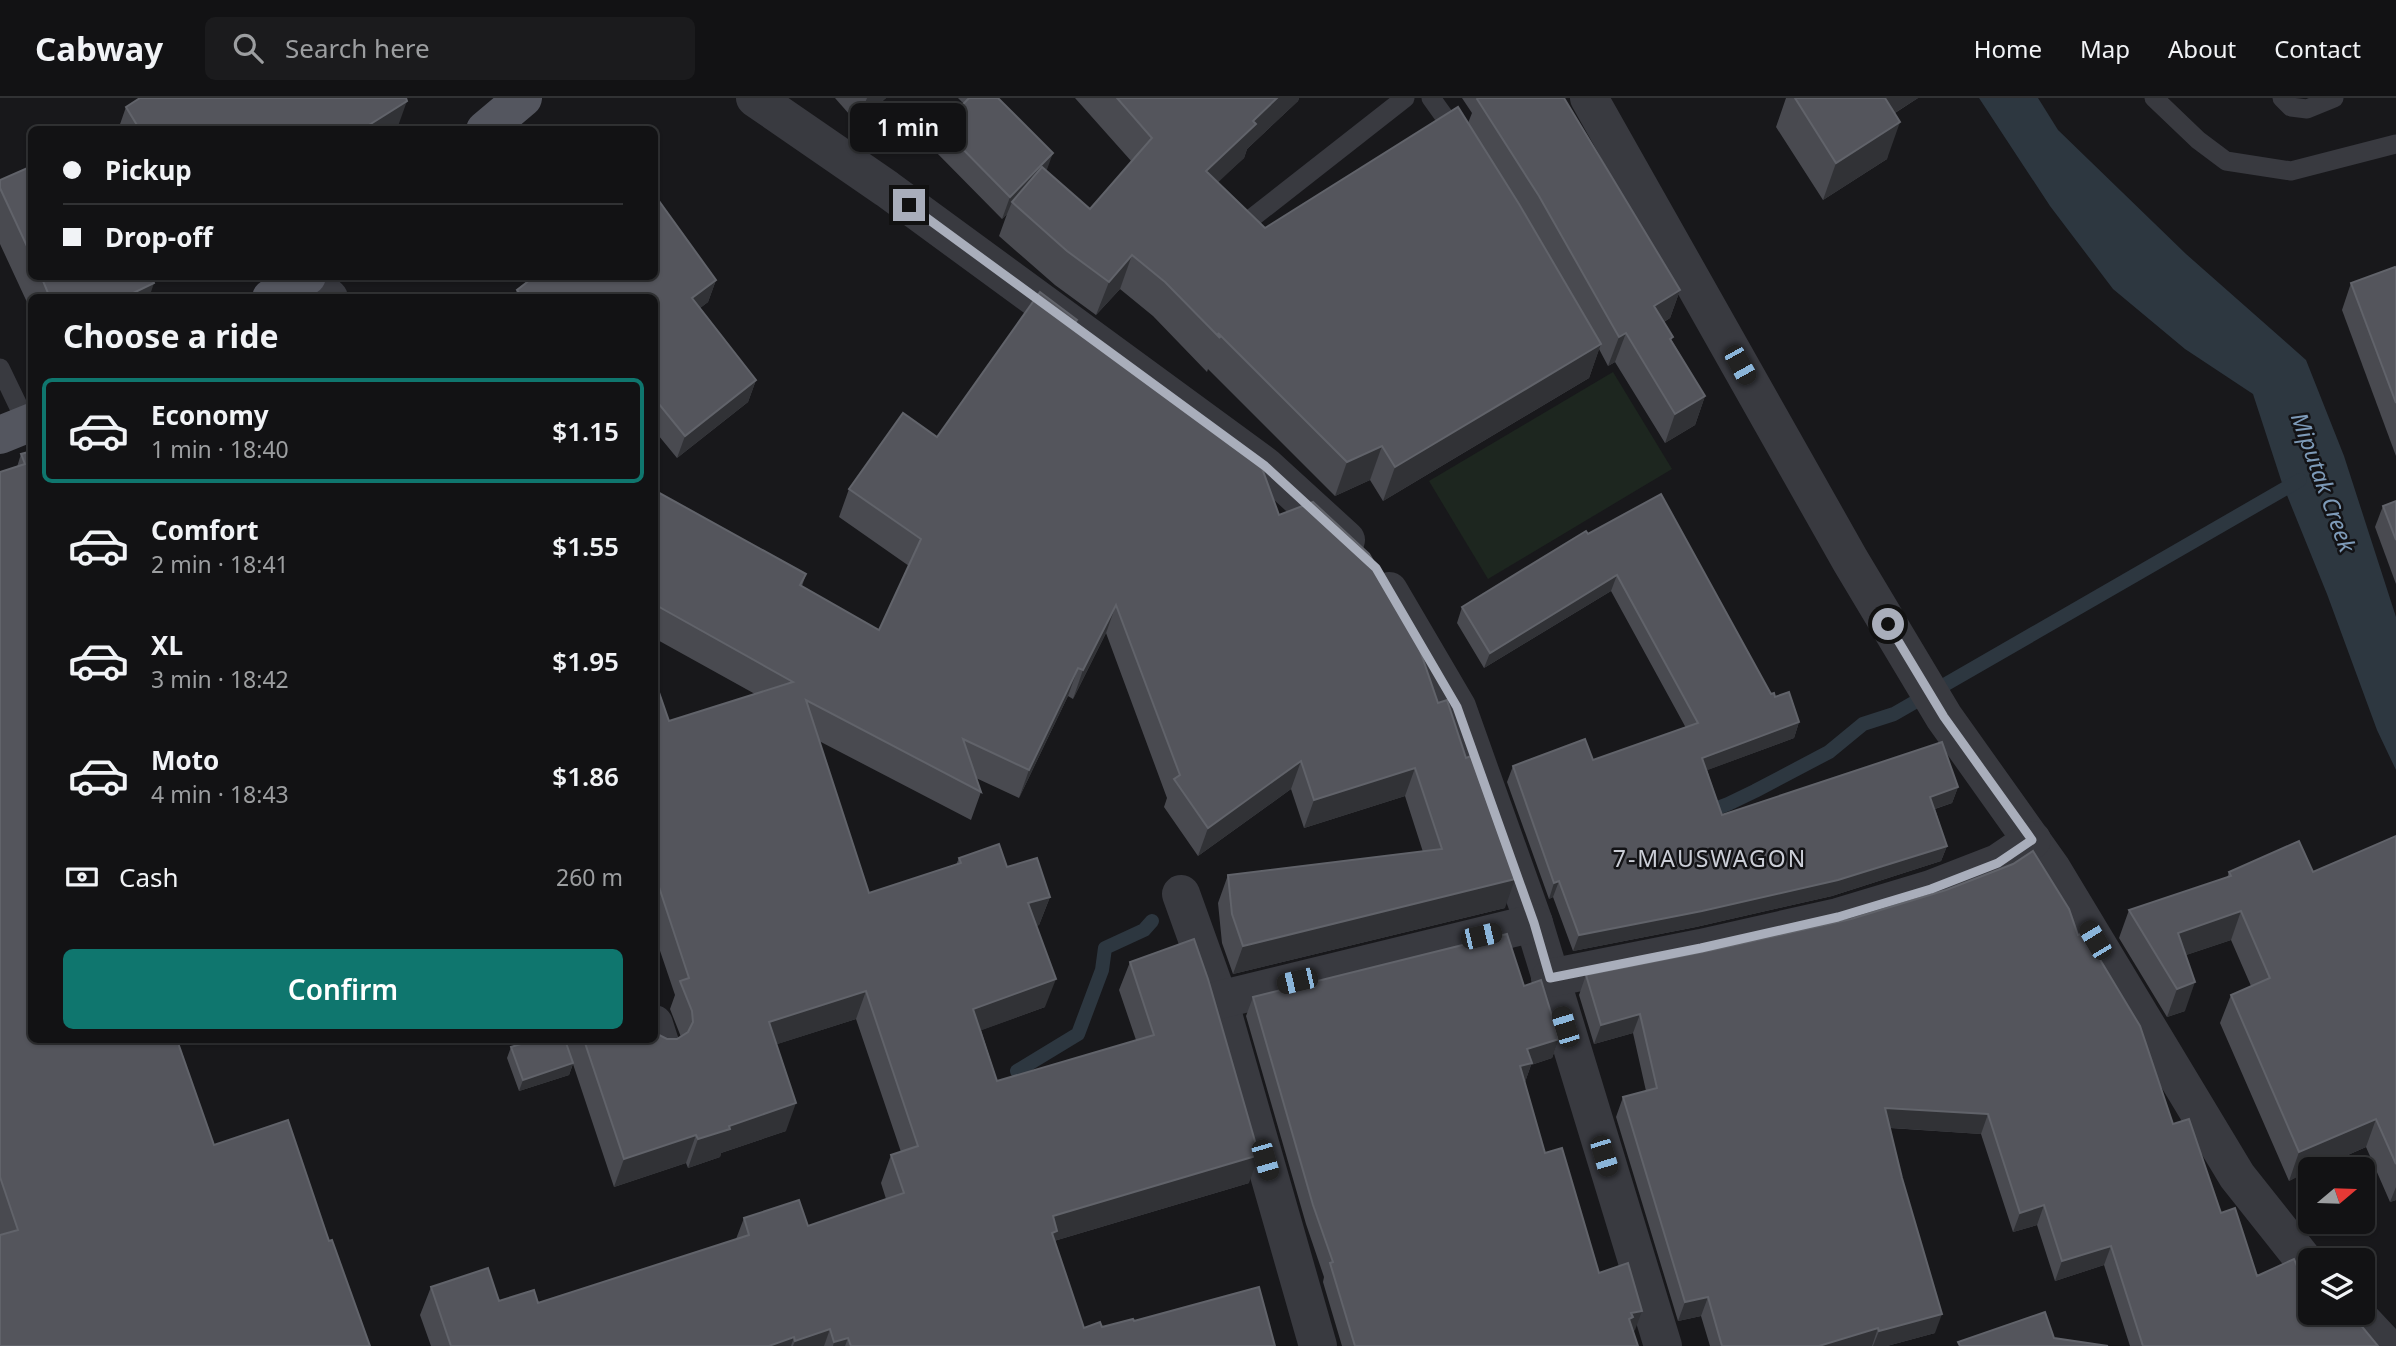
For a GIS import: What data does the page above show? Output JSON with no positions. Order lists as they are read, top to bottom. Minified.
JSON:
{"districts":["7-MAUSWAGON"],"water":["Miputak Creek"],"north":"right","page":{"header":"Cabway","search":"Search here","nav":["Home","Map","About","Contact"],"bubble":"1 min","banner":["Pickup","Drop-off"],"heading":"Choose a ride","list":[{"name":"Economy","note":"1 min · 18:40","value":"$1.15"},{"name":"Comfort","note":"2 min · 18:41","value":"$1.55"},{"name":"XL","note":"3 min · 18:42","value":"$1.95"},{"name":"Moto","note":"4 min · 18:43","value":"$1.86"}],"pay":["Cash","260 m"],"buttons":"Confirm"}}
